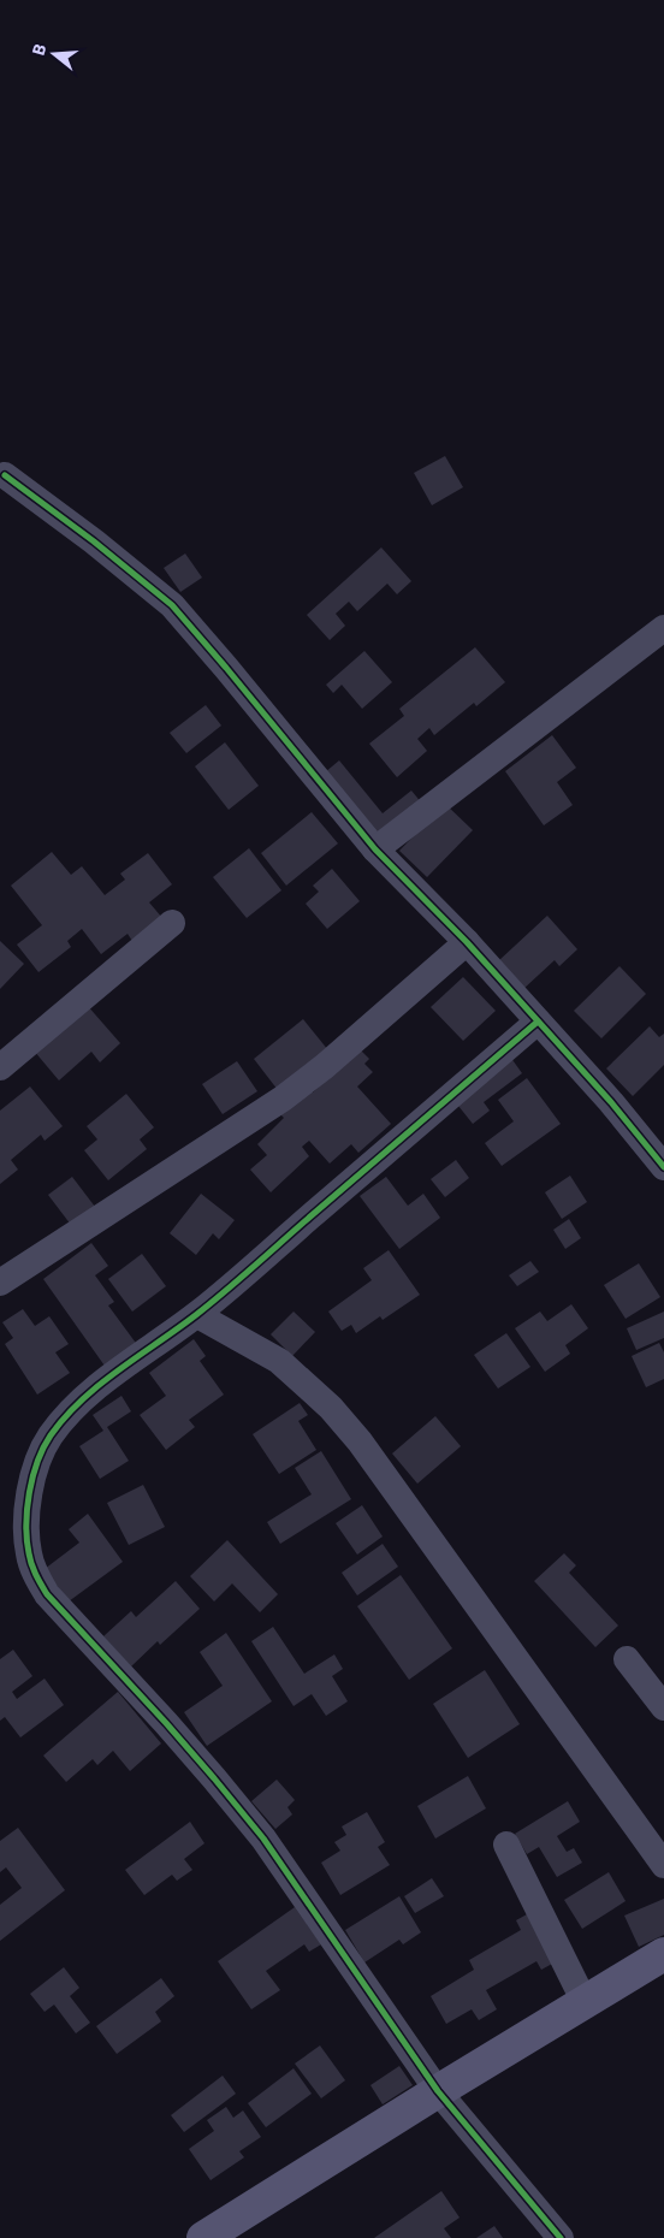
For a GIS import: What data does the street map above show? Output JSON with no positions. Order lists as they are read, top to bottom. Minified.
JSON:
{"north":"left"}
